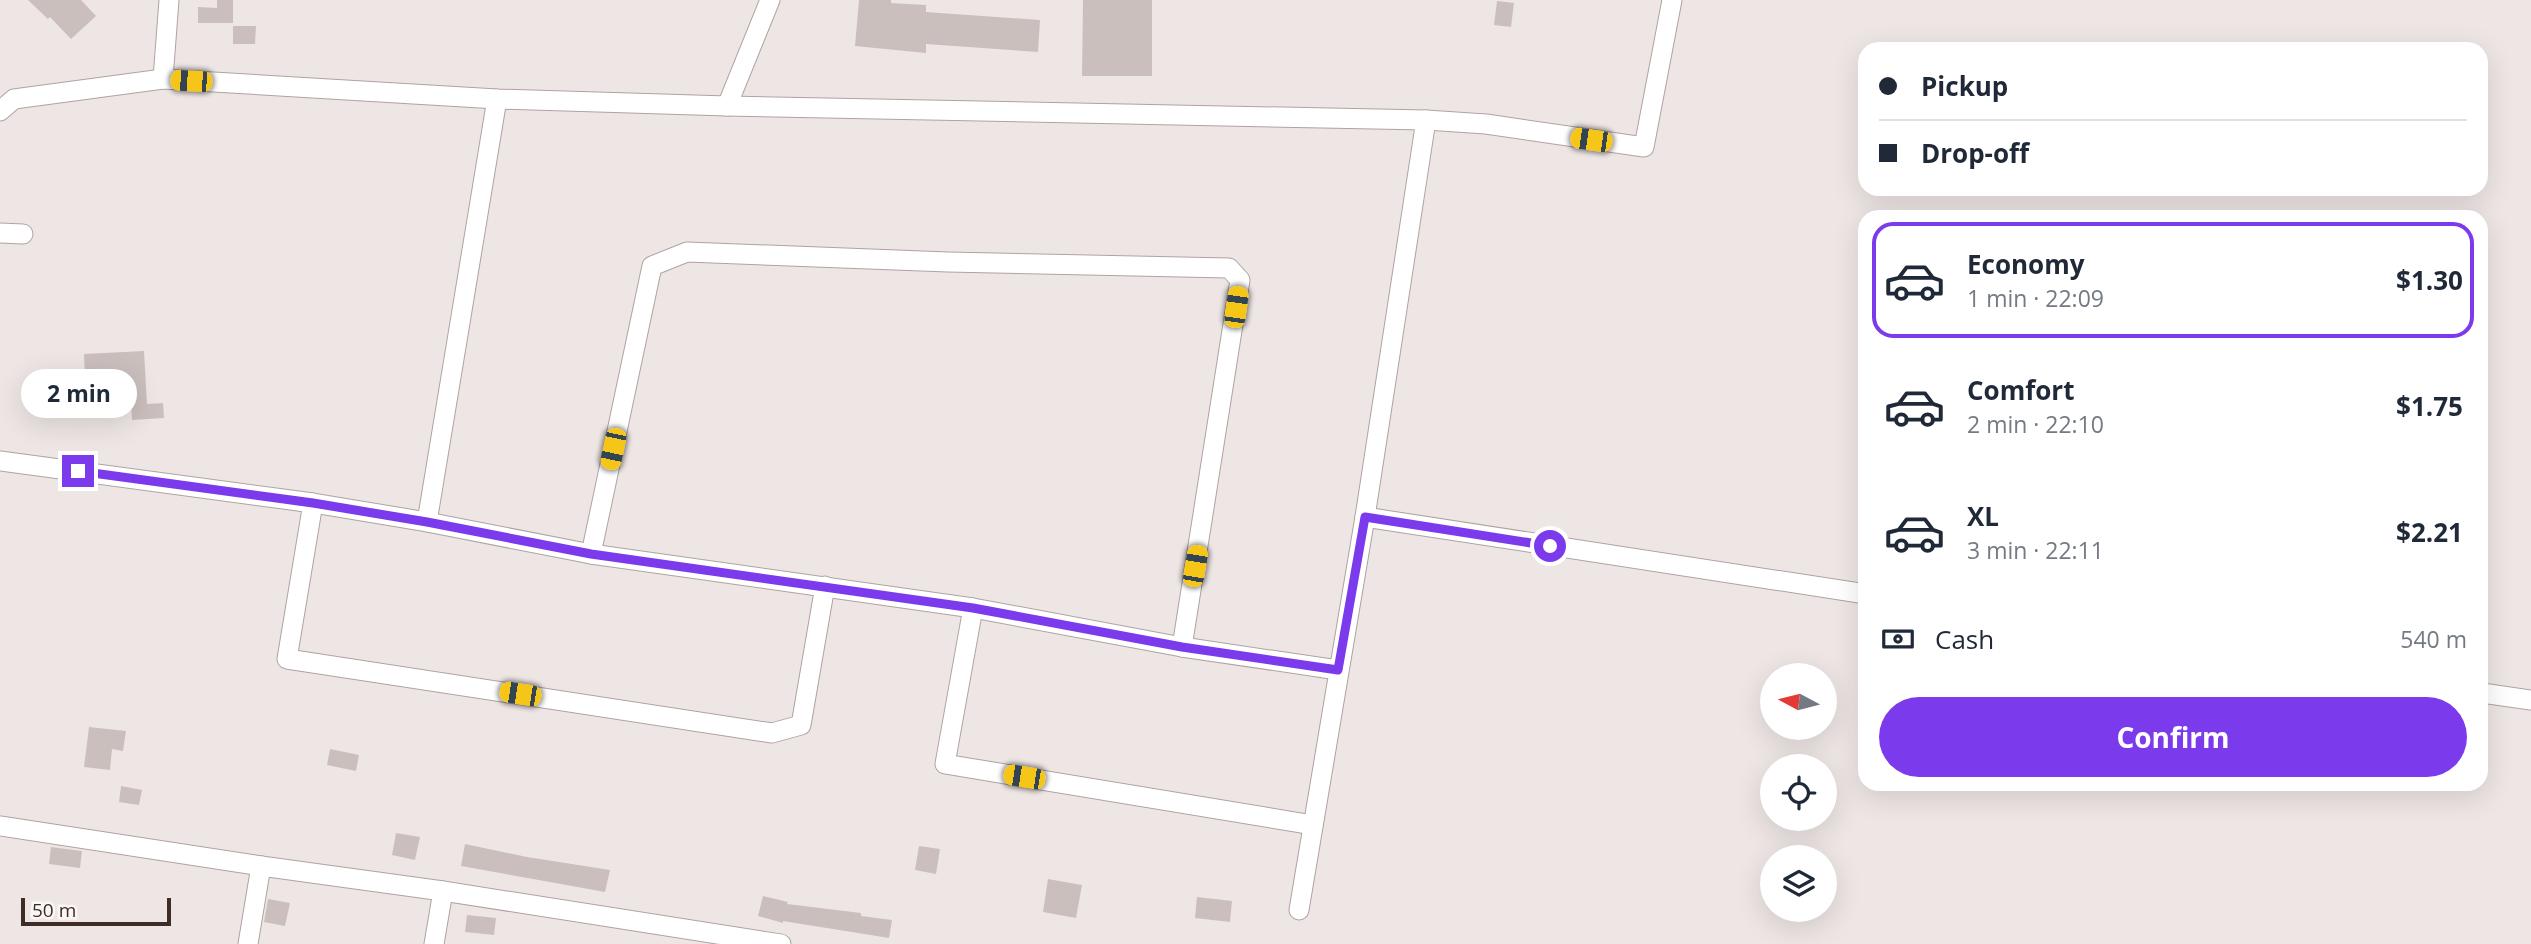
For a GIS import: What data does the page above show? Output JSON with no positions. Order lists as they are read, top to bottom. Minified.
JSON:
{"scale_bar":"50 m","north":"left","page":{"banner":["Pickup","Drop-off"],"list":[{"name":"Economy","note":"1 min · 22:09","value":"$1.30"},{"name":"Comfort","note":"2 min · 22:10","value":"$1.75"},{"name":"XL","note":"3 min · 22:11","value":"$2.21"}],"bubble":"2 min","pay":["Cash","540 m"],"buttons":"Confirm","scale":"50 m"}}
